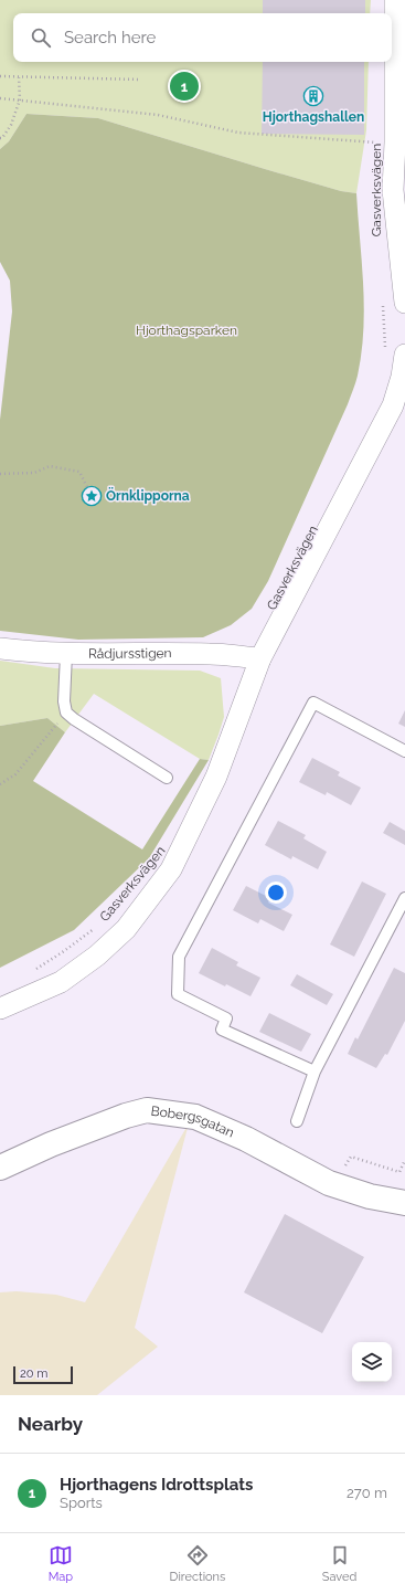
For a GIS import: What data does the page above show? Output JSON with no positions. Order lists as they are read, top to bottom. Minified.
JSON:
{"streets":{"street":["Gasverksvägen","Rådjursstigen","Bobergsgatan"]},"crossings":[["Gasverksvägen","Rådjursstigen"]],"parks":["Hjorthagsparken"],"places":{"building":["Hjorthagshallen"],"place":["Örnklipporna"]},"scale_bar":"20 m","page":{"search":"Search here","pins":"1","scale":"20 m","heading":"Nearby","list":[{"mark":"1","name":"Hjorthagens Idrottsplats","note":"Sports","value":"270 m"}],"nav":["Map","Directions","Saved"]}}
